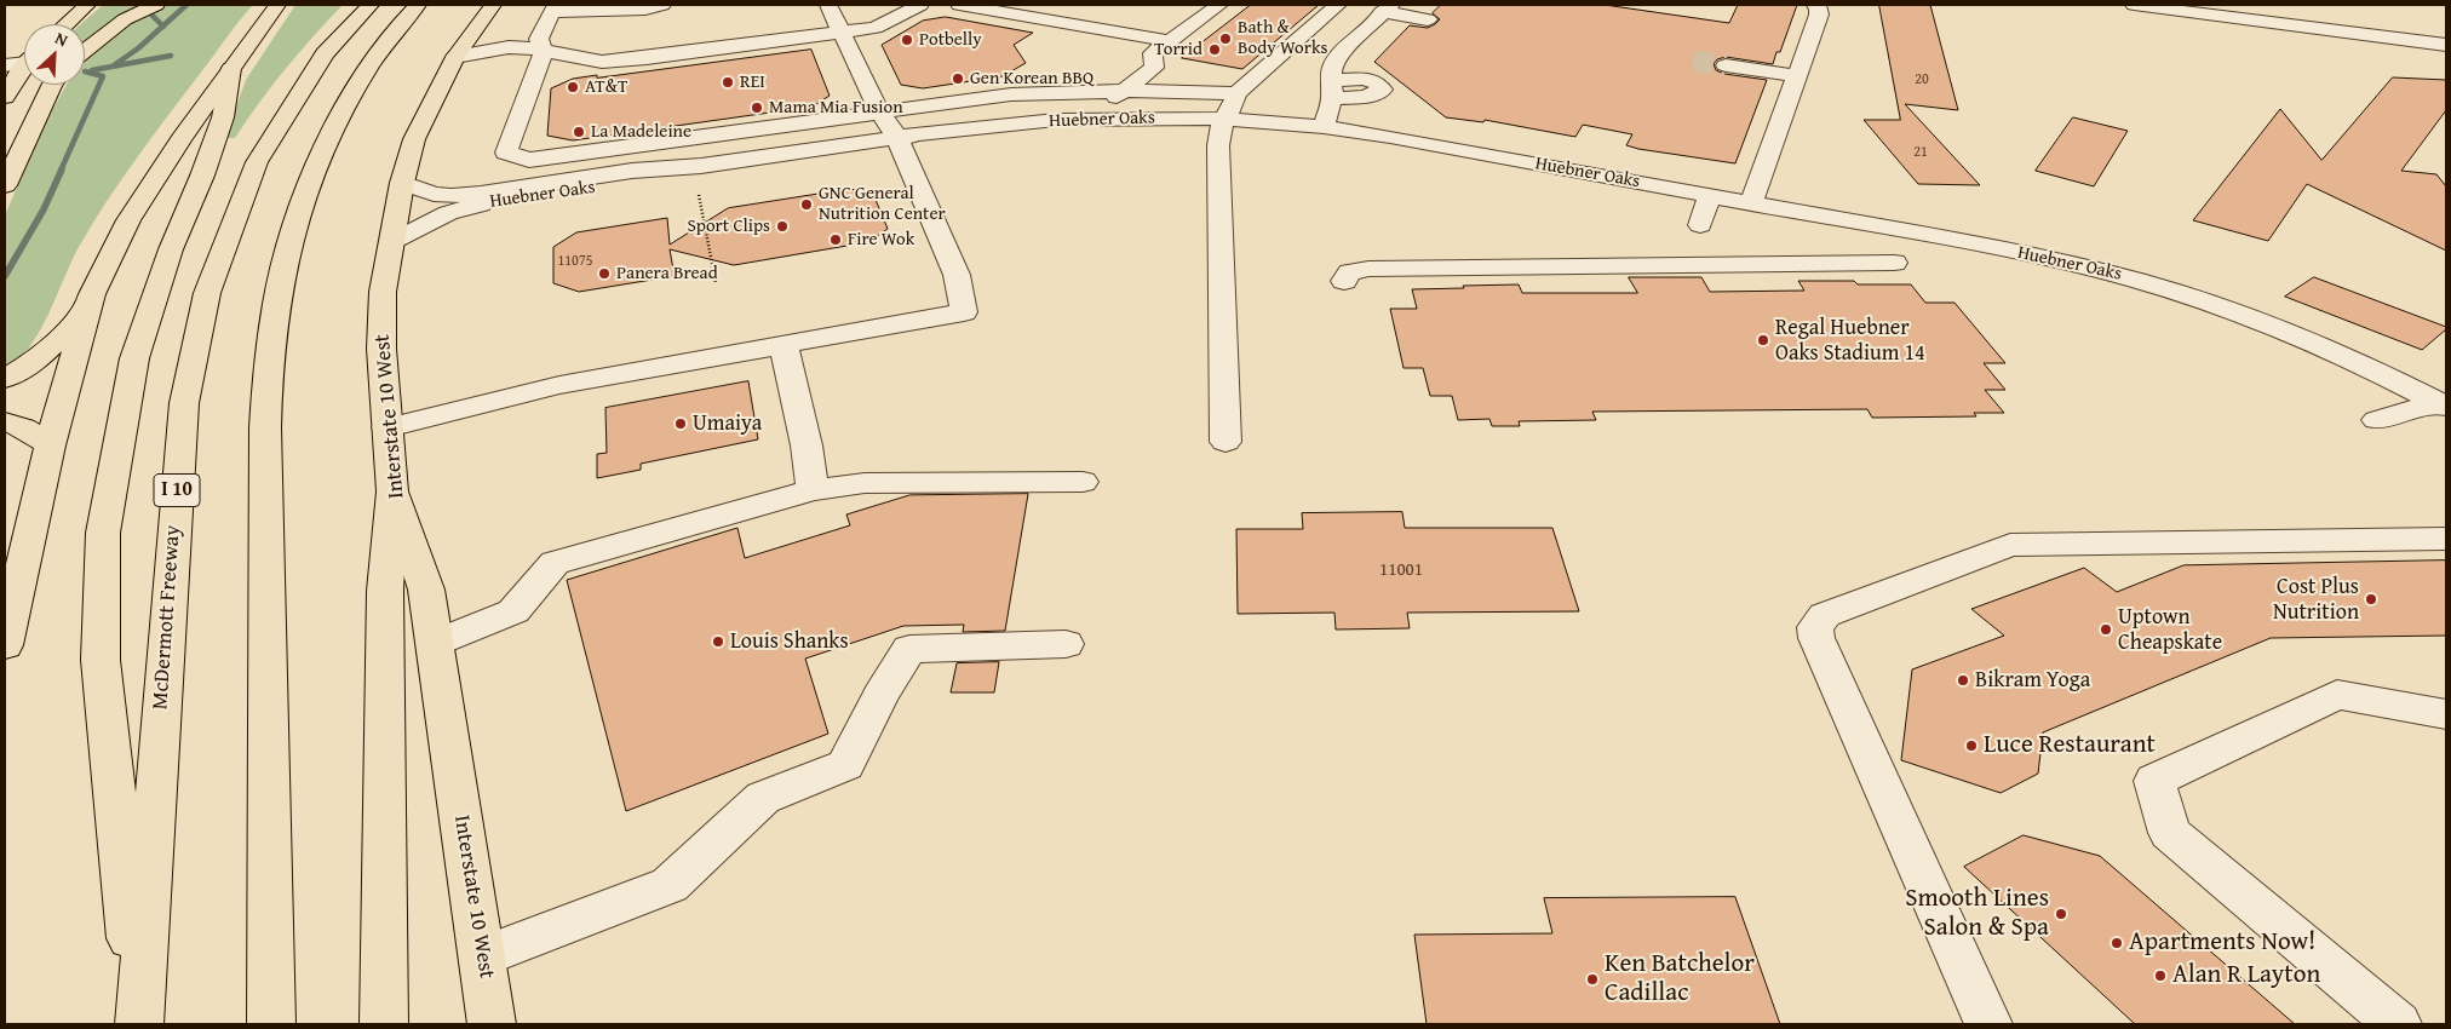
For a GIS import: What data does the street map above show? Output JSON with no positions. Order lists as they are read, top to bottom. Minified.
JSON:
{"streets":{"main road":["Interstate 10 West","I 10","McDermott Freeway"],"street":["Huebner Oaks"]},"crossings":[["Huebner Oaks","Interstate 10 West"]],"places":["Bath & Body Works","Potbelly","Torrid","Gen Korean BBQ","REI","AT&T","Mama Mia Fusion","La Madeleine","GNC General Nutrition Center","Sport Clips","Fire Wok","Panera Bread","Regal Huebner Oaks Stadium 14","Umaiya","Cost Plus Nutrition","Uptown Cheapskate","Louis Shanks","Bikram Yoga","Luce Restaurant","Smooth Lines Salon & Spa","Apartments Now!","Alan R Layton","Ken Batchelor Cadillac"],"house_numbers":["20","21","11075","11001"],"north":"top right"}
